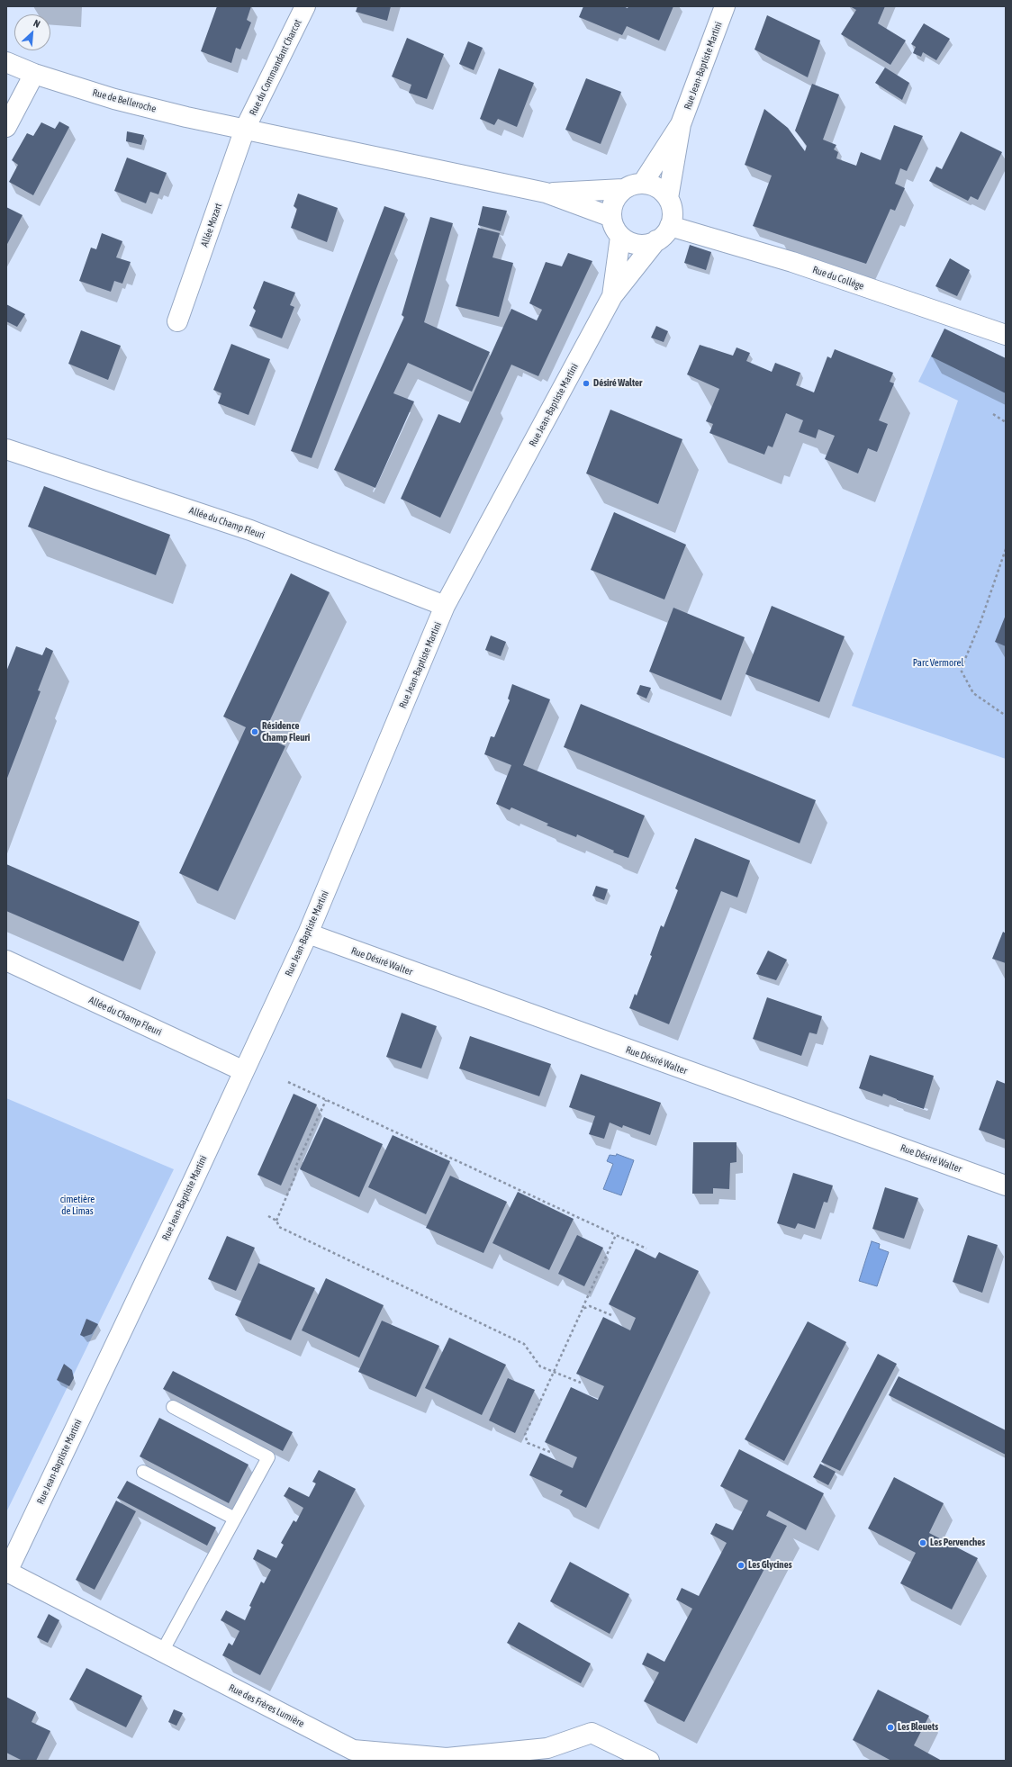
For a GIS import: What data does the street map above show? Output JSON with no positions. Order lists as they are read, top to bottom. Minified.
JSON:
{"streets":{"street":["Rue Jean-Baptiste Martini","Rue du Commandant Charcot","Rue de Belleroche","Allée Mozart","Rue du Collège","Allée du Champ Fleuri","Rue Désiré Walter","Rue des Frères Lumière"]},"crossings":[["Rue Jean-Baptiste Martini","Rue du Collège"],["Rue Jean-Baptiste Martini","Allée du Champ Fleuri"],["Rue Jean-Baptiste Martini","Rue Désiré Walter"],["Rue Jean-Baptiste Martini","Rue des Frères Lumière"],["Rue du Commandant Charcot","Rue de Belleroche"],["Rue du Commandant Charcot","Allée Mozart"],["Rue de Belleroche","Allée Mozart"]],"parks":["Parc Vermorel","cimetière de Limas"],"places":["Désiré Walter","Résidence Champ Fleuri","Les Pervenches","Les Glycines","Les Bleuets"],"north":"top right"}
